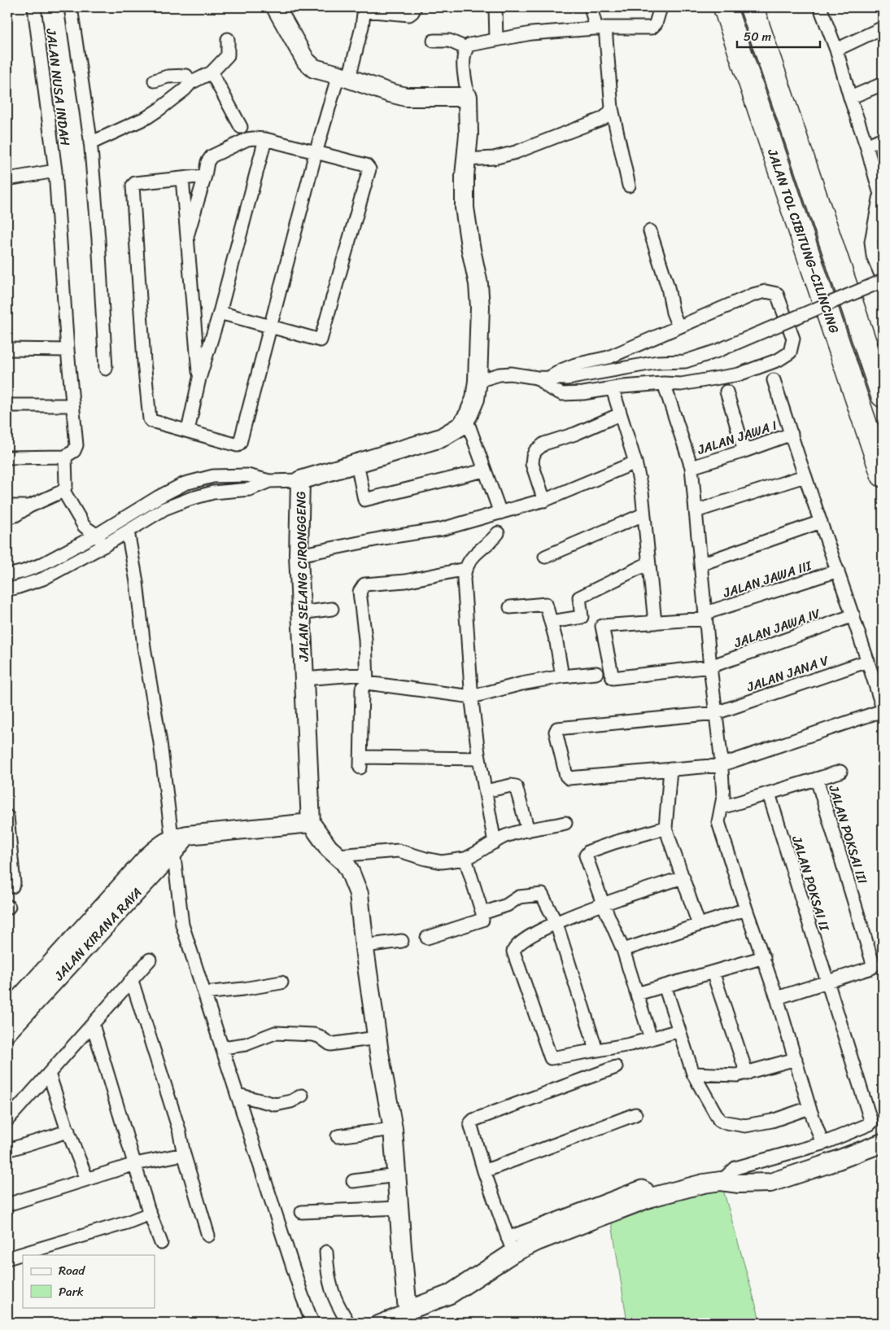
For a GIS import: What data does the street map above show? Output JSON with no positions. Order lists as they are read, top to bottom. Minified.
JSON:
{"streets":{"highway":["JALAN TOL CIBITUNG–CILINCING"],"street":["JALAN NUSA INDAH","JALAN JAWA I","JALAN SELANG CIRONGGENG","JALAN JAWA III","JALAN JAWA IV","JALAN JANA V","JALAN POKSAI III","JALAN POKSAI II","JALAN KIRANA RAYA"]},"crossings":[["JALAN JAWA III","JALAN JAWA IV"],["JALAN POKSAI III","JALAN POKSAI II"]],"legend":["Road","Park"],"scale_bar":"50 m"}
